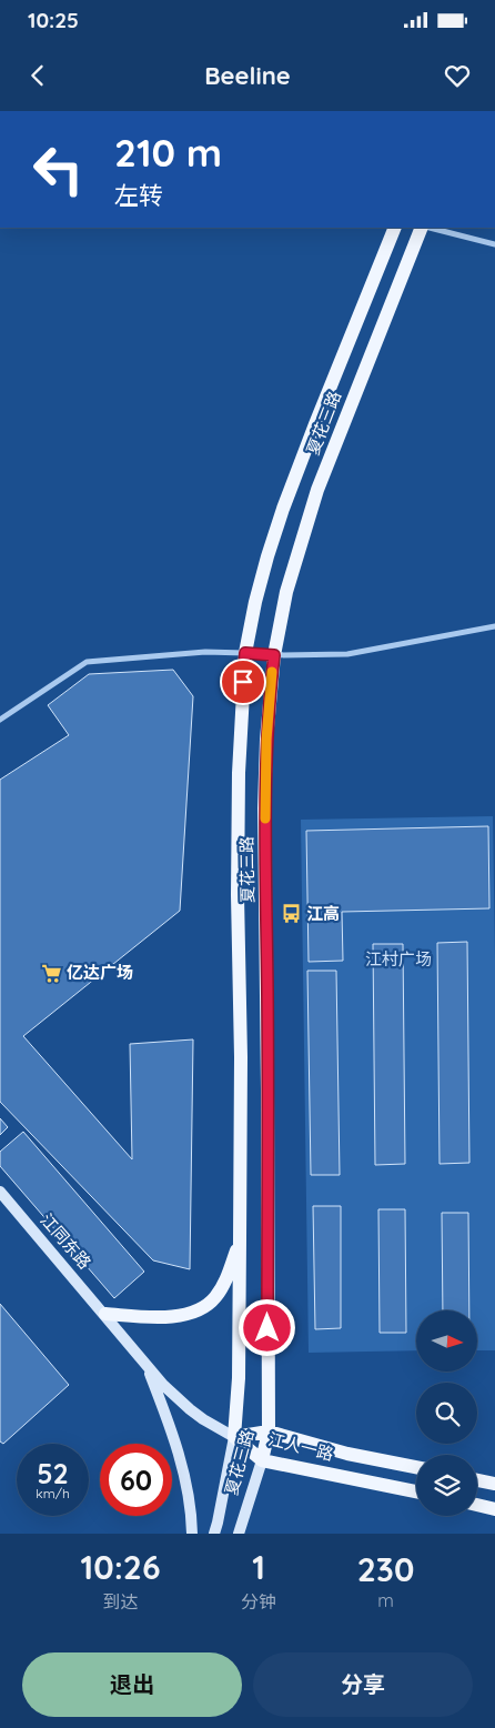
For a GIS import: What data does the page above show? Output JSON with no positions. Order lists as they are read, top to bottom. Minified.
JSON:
{"streets":{"main road":["夏花三路","江人一路"],"street":["江同东路"]},"crossings":[["夏花三路","江同东路"],["夏花三路","江人一路"],["江同东路","江人一路"]],"parks":["江村广场"],"places":{"bus stop":["江高"],"supermarket":["亿达广场"]},"north":"right","page":{"status":"10:25","header":"Beeline","turn":["210 m","左转"],"speed":"52 km/h","limit":"60","eta":["10:26","到达","1","分钟","230","m"],"buttons":["退出","分享"]}}
